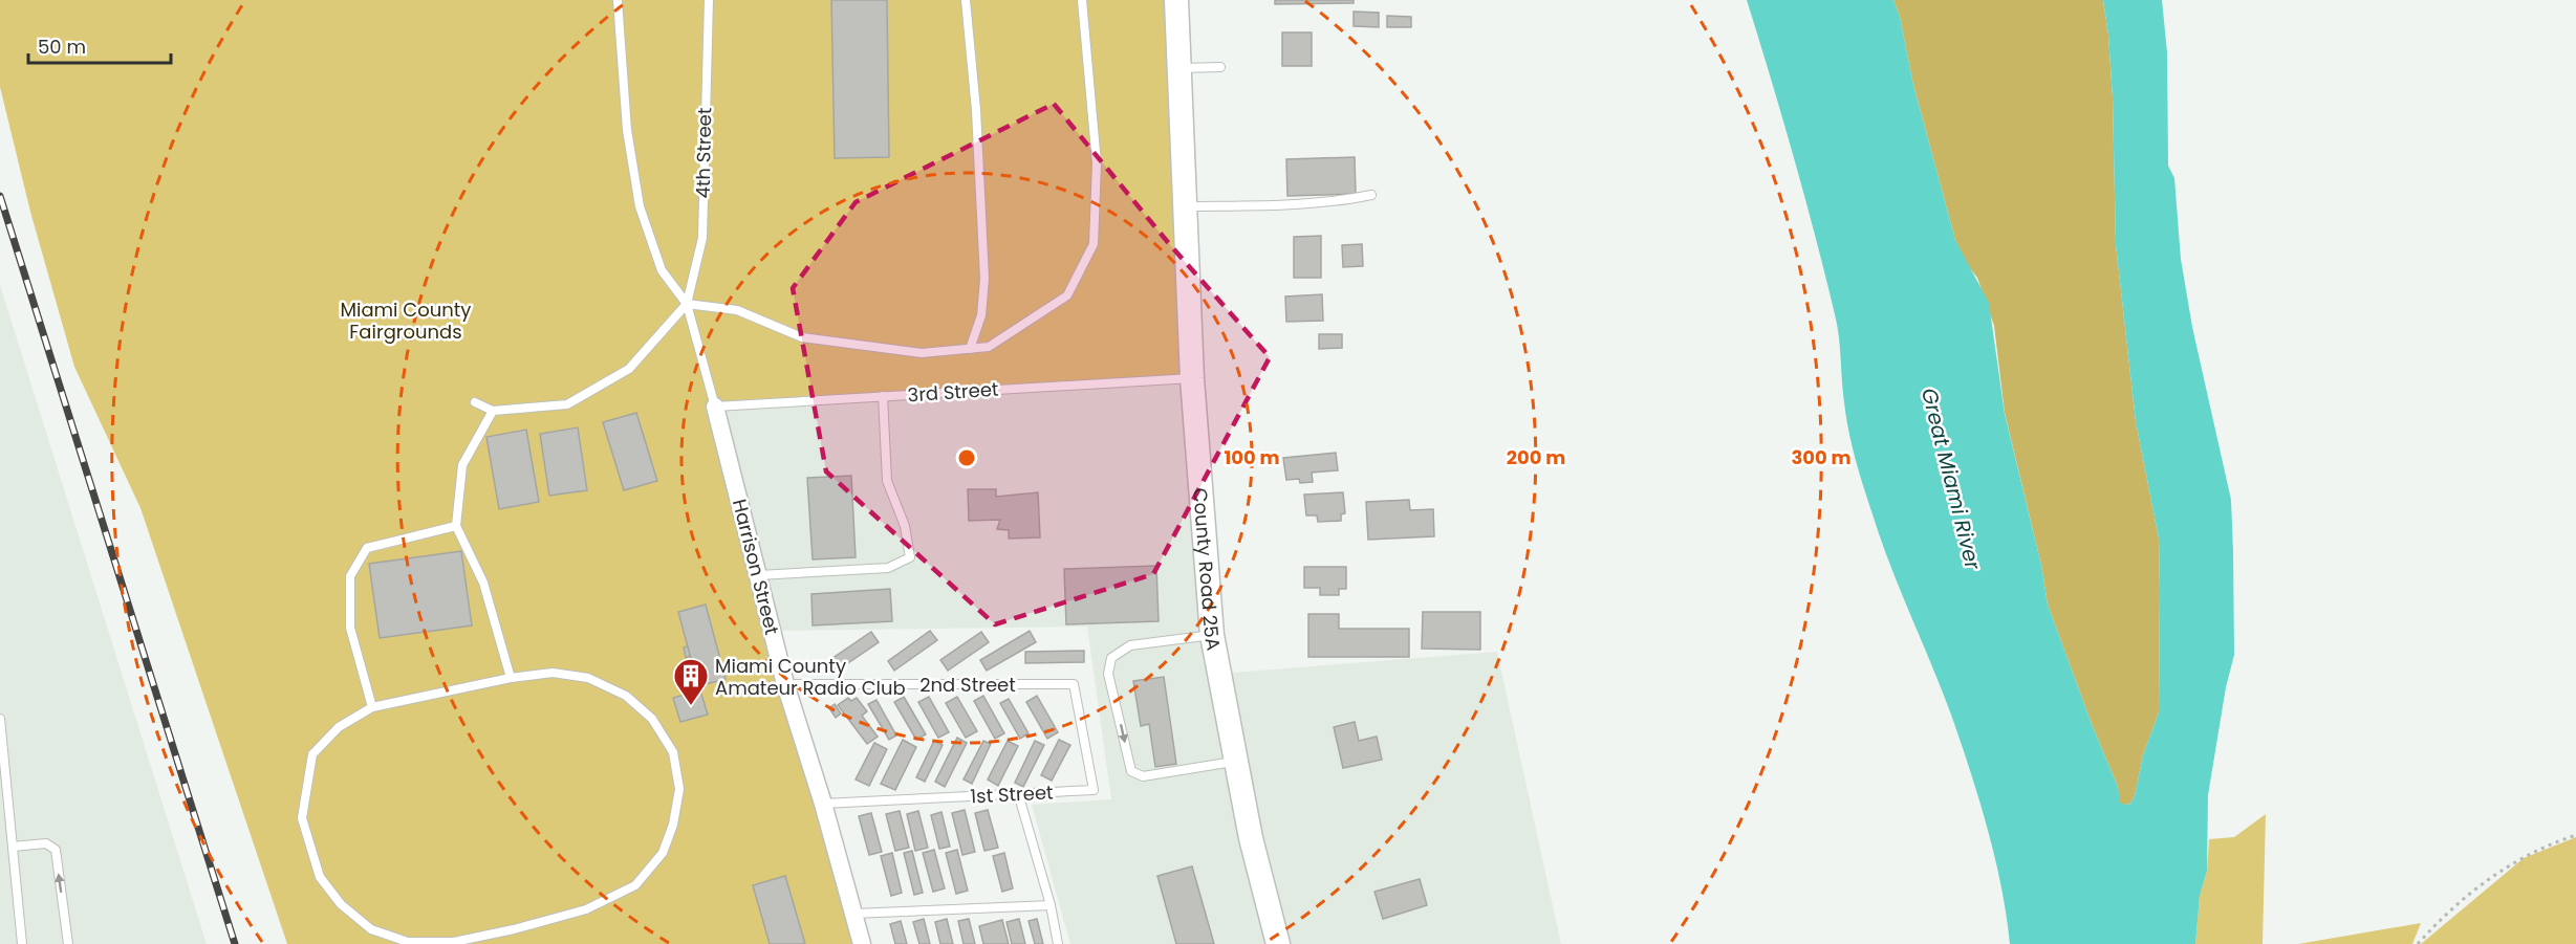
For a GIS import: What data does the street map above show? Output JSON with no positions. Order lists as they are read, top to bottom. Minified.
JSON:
{"streets":{"main road":["County Road 25A"],"street":["Harrison Street"],"lane":["4th Street","3rd Street","2nd Street","1st Street"]},"crossings":[["3rd Street","Harrison Street"],["3rd Street","County Road 25A"],["Harrison Street","2nd Street"],["Harrison Street","1st Street"],["2nd Street","1st Street"]],"water":["Great Miami River"],"parks":["Miami County Fairgrounds"],"places":{"building":["Miami County Amateur Radio Club"]},"scale_bar":"50 m","rings":["100 m","200 m","300 m"]}
